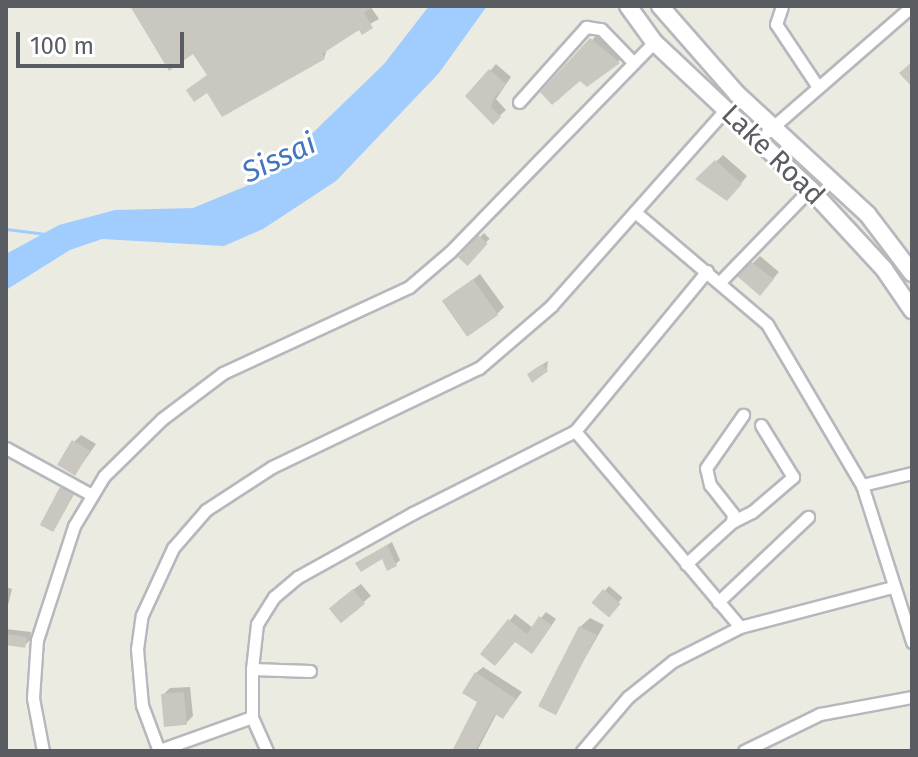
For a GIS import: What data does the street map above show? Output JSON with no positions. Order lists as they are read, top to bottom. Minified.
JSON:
{"streets":{"main road":["Lake Road"]},"water":["Sissai"],"scale_bar":"100 m"}
